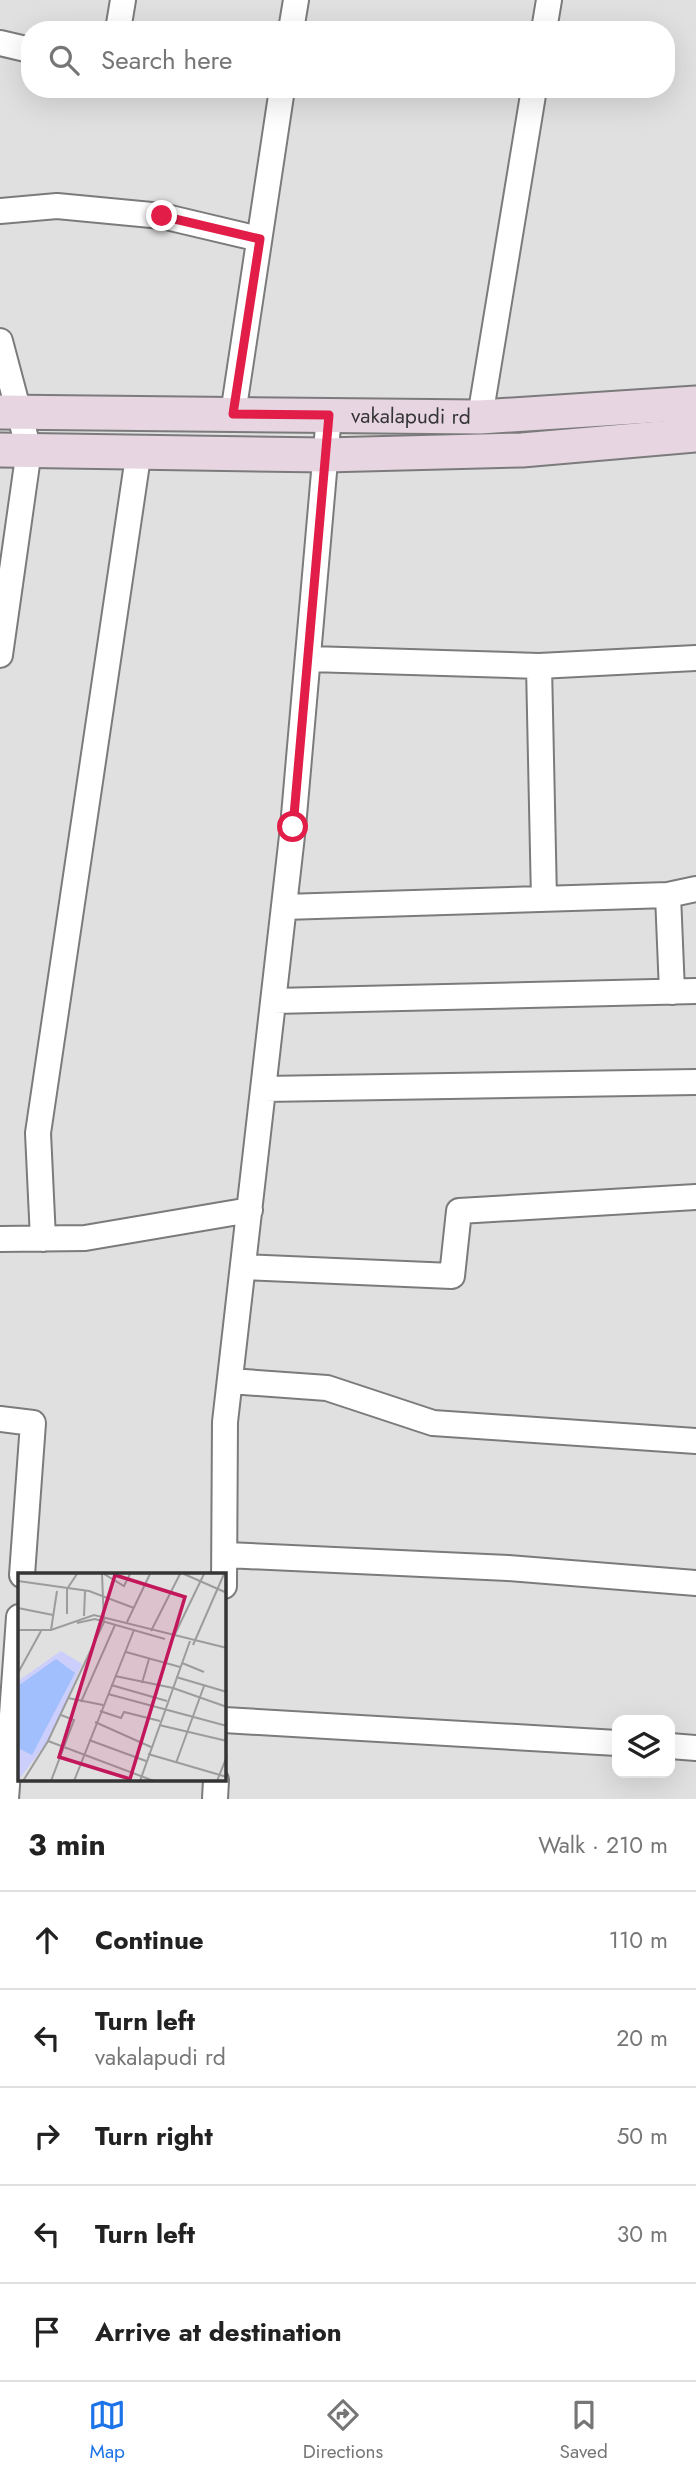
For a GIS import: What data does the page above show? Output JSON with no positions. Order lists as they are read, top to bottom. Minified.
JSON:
{"streets":{"main road":["vakalapudi rd"]},"page":{"search":"Search here","heading":["3 min","Walk · 210 m"],"list":[["Continue","110 m"],["Turn left","vakalapudi rd","20 m"],["Turn right","50 m"],["Turn left","30 m"],"Arrive at destination"],"nav":["Map","Directions","Saved"]}}
